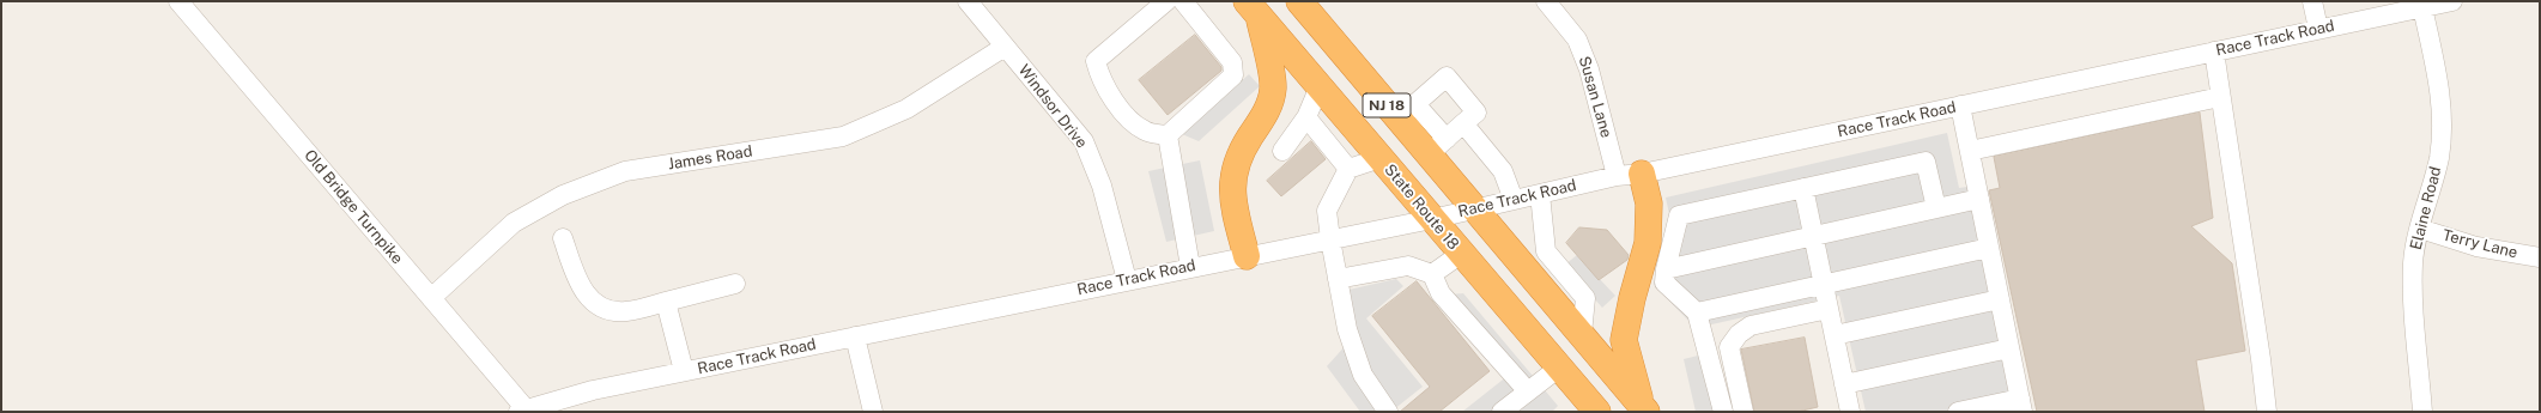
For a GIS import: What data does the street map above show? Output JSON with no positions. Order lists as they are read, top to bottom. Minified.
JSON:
{"streets":{"highway":["NJ 18","State Route 18"],"street":["Race Track Road","Susan Lane","Windsor Drive","James Road","Old Bridge Turnpike","Elaine Road","Terry Lane"]},"crossings":[["Race Track Road","Susan Lane"],["Race Track Road","NJ 18"],["Race Track Road","Windsor Drive"],["Race Track Road","Old Bridge Turnpike"],["Race Track Road","State Route 18"],["Race Track Road","Elaine Road"],["Windsor Drive","James Road"],["James Road","Old Bridge Turnpike"],["Elaine Road","Terry Lane"]]}
